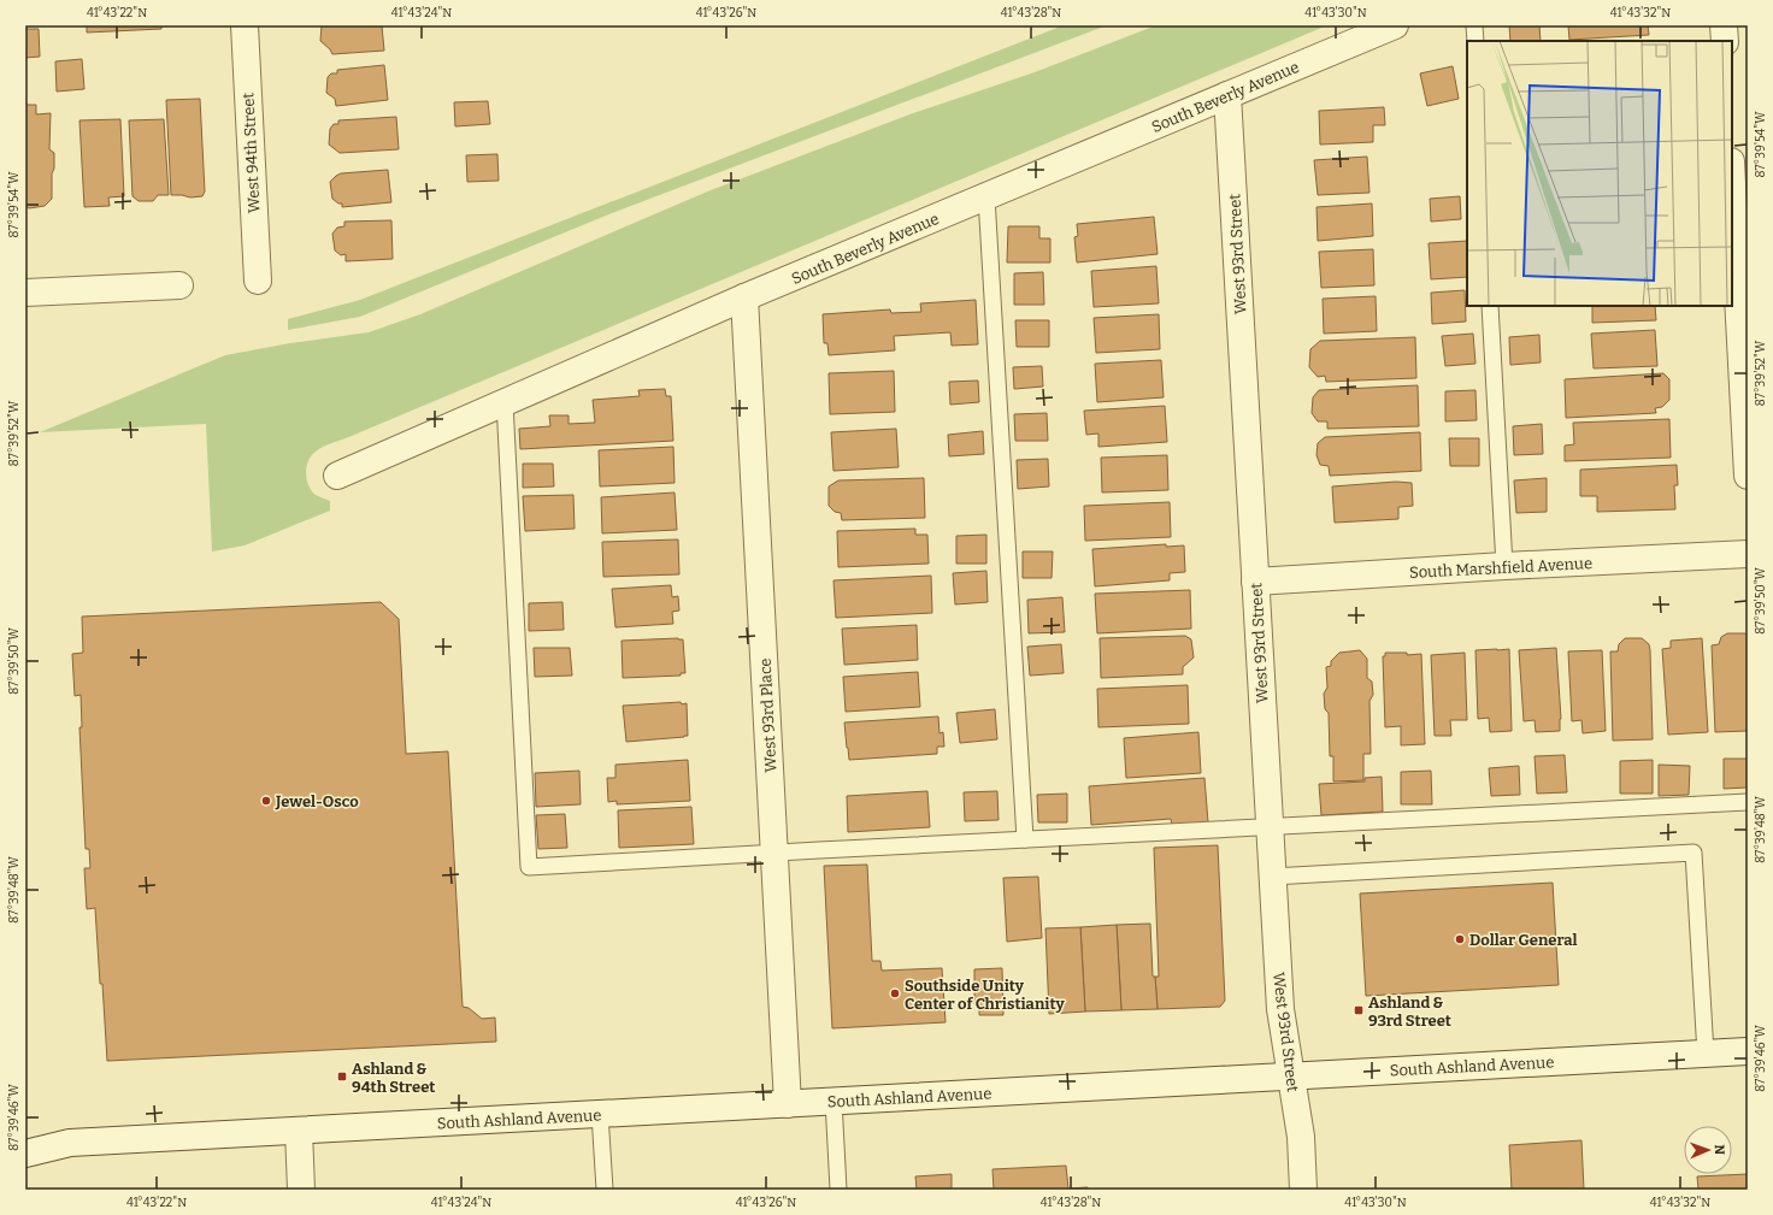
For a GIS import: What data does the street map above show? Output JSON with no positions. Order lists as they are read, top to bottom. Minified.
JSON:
{"streets":{"street":["South Beverly Avenue","West 94th Street","West 93rd Street","South Marshfield Avenue","West 93rd Place","South Ashland Avenue"]},"crossings":[["South Beverly Avenue","West 93rd Street"],["South Beverly Avenue","West 93rd Place"],["West 93rd Street","South Marshfield Avenue"],["West 93rd Street","South Ashland Avenue"],["West 93rd Place","South Ashland Avenue"]],"places":{"other":["Jewel-Osco","Dollar General","Southside Unity Center of Christianity"],"transit":["Ashland & 93rd Street","Ashland & 94th Street"]},"north":"right","coordinates":["41°43'22\"N","41°43'24\"N","41°43'26\"N","41°43'28\"N","41°43'30\"N","41°43'32\"N","87°39'54\"W","87°39'52\"W","87°39'50\"W","87°39'48\"W","87°39'46\"W"]}
